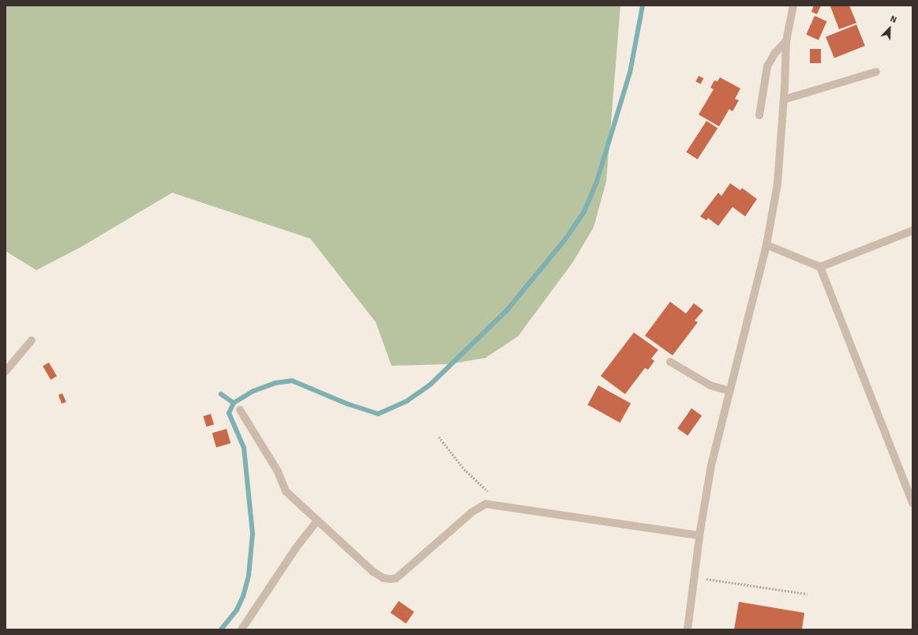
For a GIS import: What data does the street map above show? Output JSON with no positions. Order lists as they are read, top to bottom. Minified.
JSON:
{"north":"top right"}
